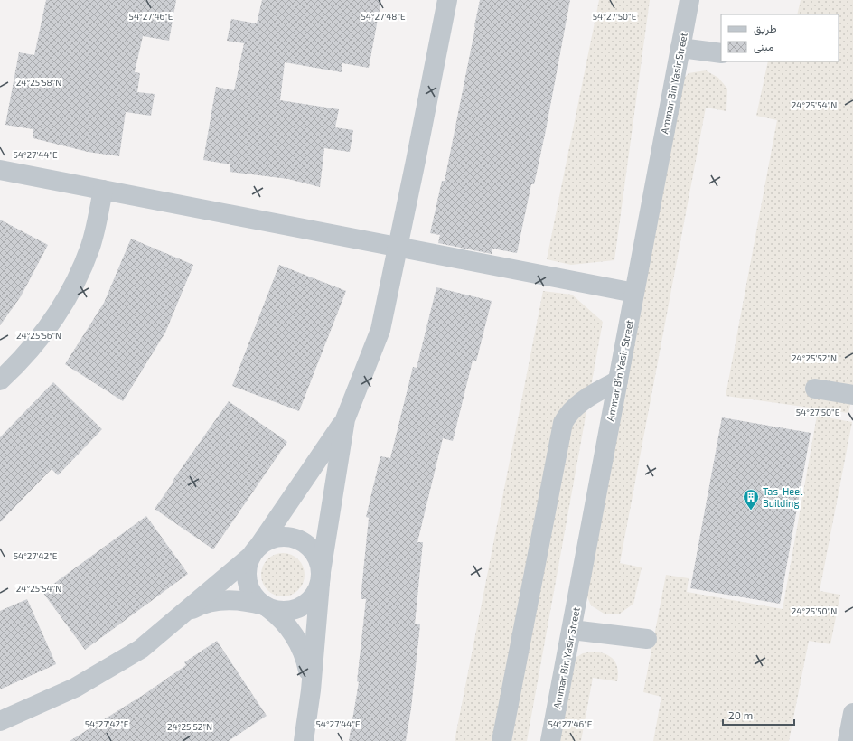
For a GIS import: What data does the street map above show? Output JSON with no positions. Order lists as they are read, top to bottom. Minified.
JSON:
{"streets":{"street":["Ammar Bin Yasir Street"]},"places":{"building":["Tas-Heel Building"]},"legend":["طريق","مبنى"],"scale_bar":"20 m","coordinates":["54°27'46\"E","54°27'48\"E","54°27'50\"E","24°25'58\"N","24°25'54\"N","54°27'44\"E","24°25'56\"N","24°25'52\"N","54°27'42\"E","24°25'50\"N"]}
